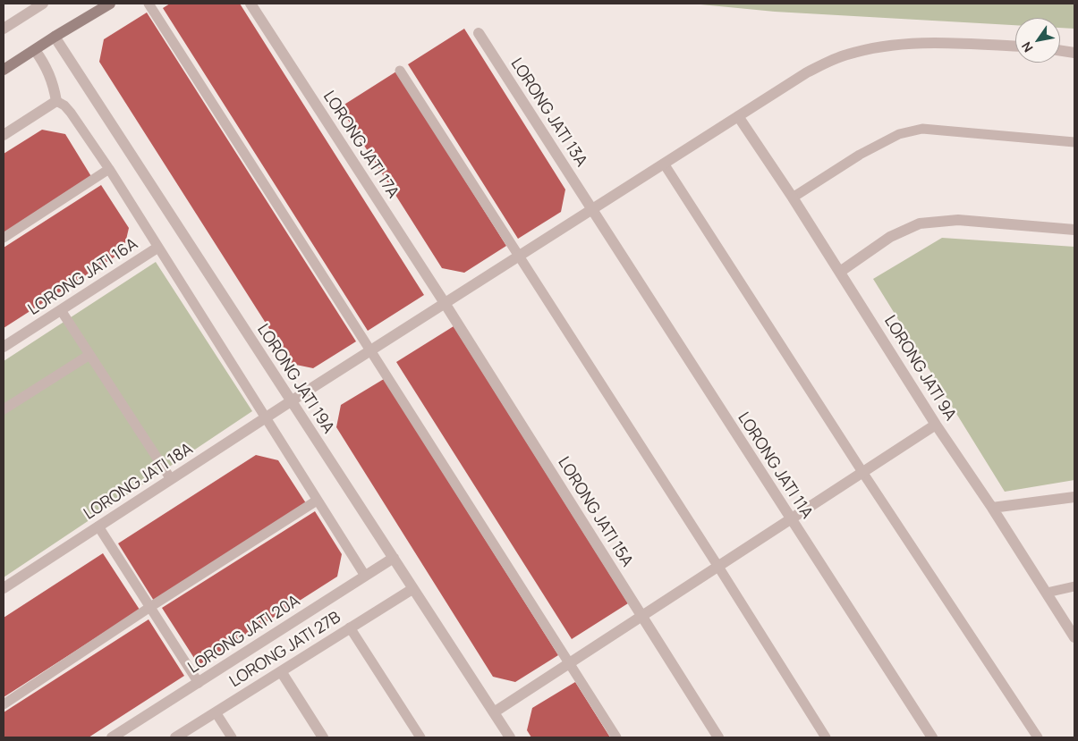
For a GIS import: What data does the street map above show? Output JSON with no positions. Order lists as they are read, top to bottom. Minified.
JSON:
{"streets":{"street":["LORONG JATI 13A","LORONG JATI 17A","LORONG JATI 16A","LORONG JATI 9A","LORONG JATI 19A","LORONG JATI 11A","LORONG JATI 18A","LORONG JATI 15A","LORONG JATI 20A","LORONG JATI 27B"]},"crossings":[["LORONG JATI 13A","LORONG JATI 11A"],["LORONG JATI 13A","LORONG JATI 18A"],["LORONG JATI 17A","LORONG JATI 18A"],["LORONG JATI 17A","LORONG JATI 15A"],["LORONG JATI 9A","LORONG JATI 18A"],["LORONG JATI 19A","LORONG JATI 18A"],["LORONG JATI 19A","LORONG JATI 20A"],["LORONG JATI 19A","LORONG JATI 27B"],["LORONG JATI 11A","LORONG JATI 18A"],["LORONG JATI 18A","LORONG JATI 15A"]],"north":"bottom left"}
